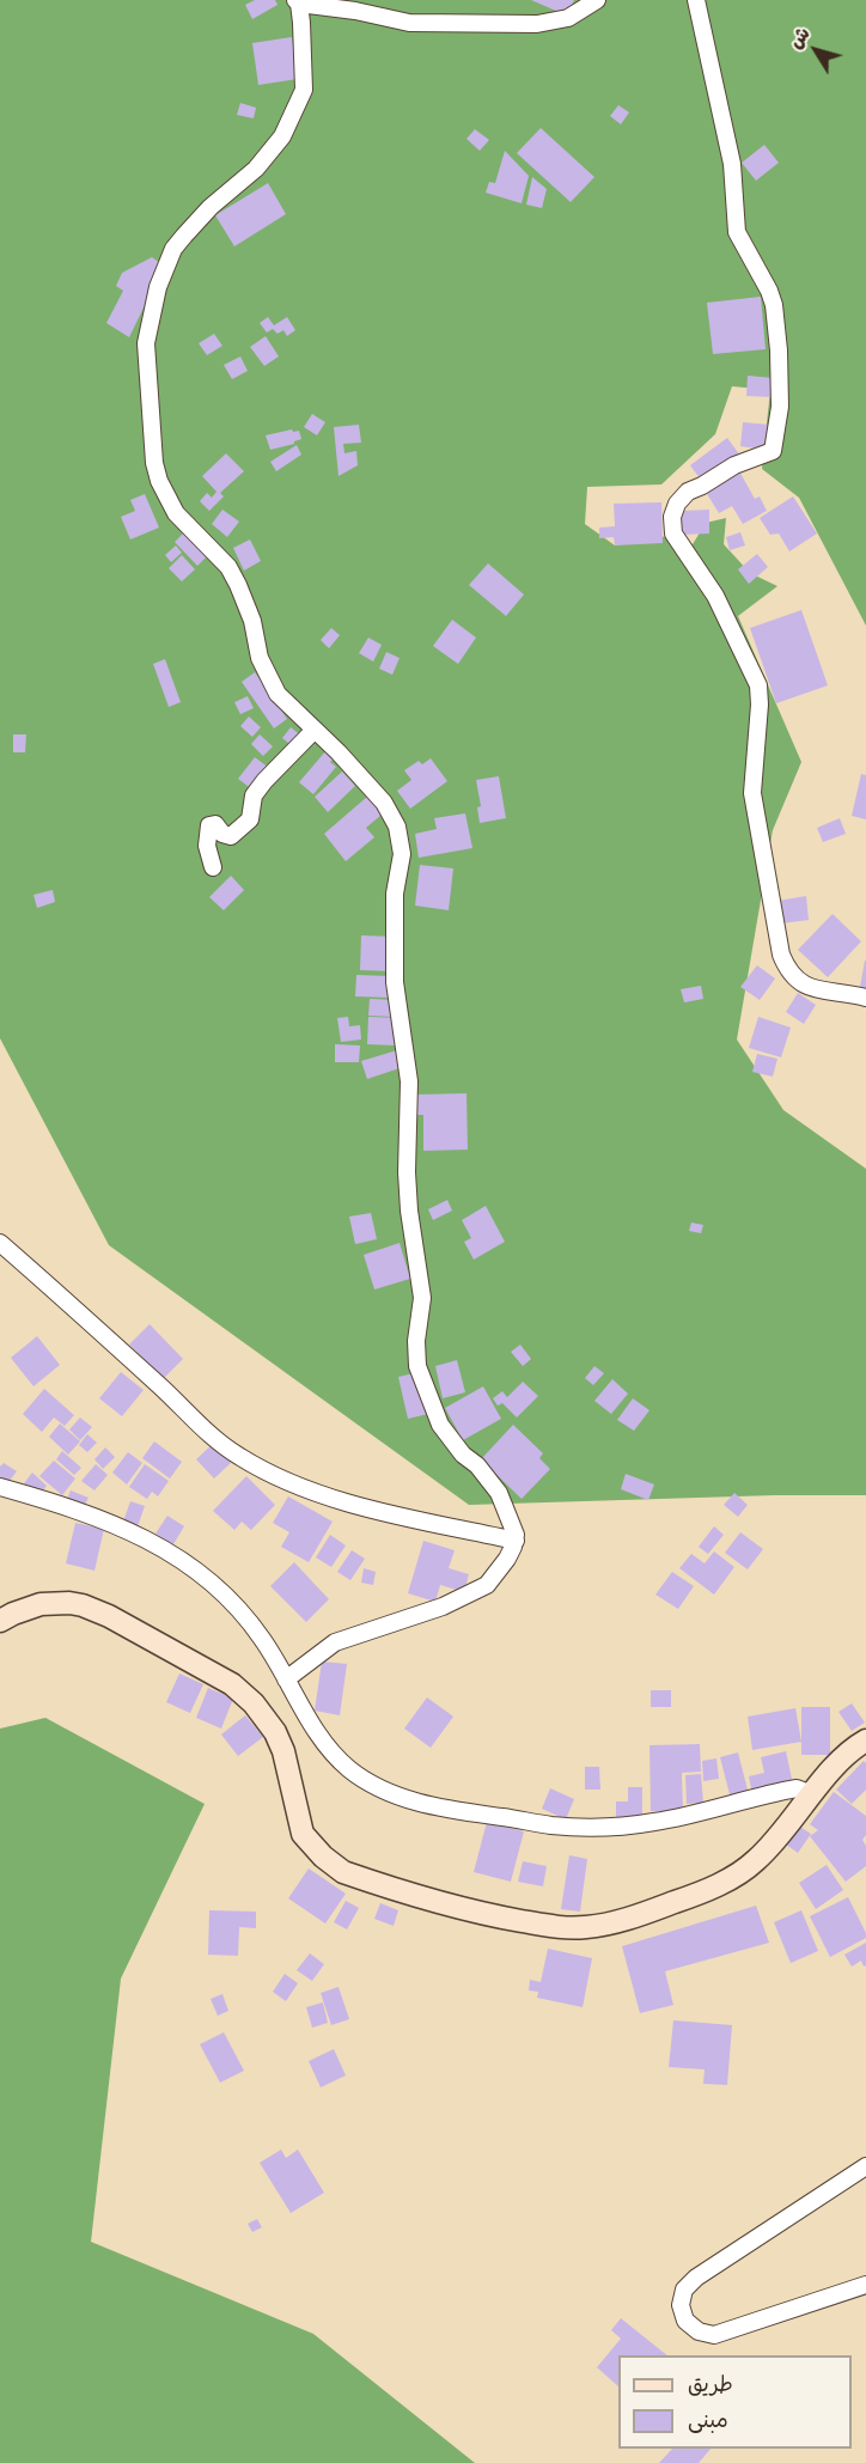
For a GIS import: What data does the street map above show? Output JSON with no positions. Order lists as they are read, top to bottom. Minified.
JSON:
{"legend":["طريق","مبنى"],"north":"top left"}
